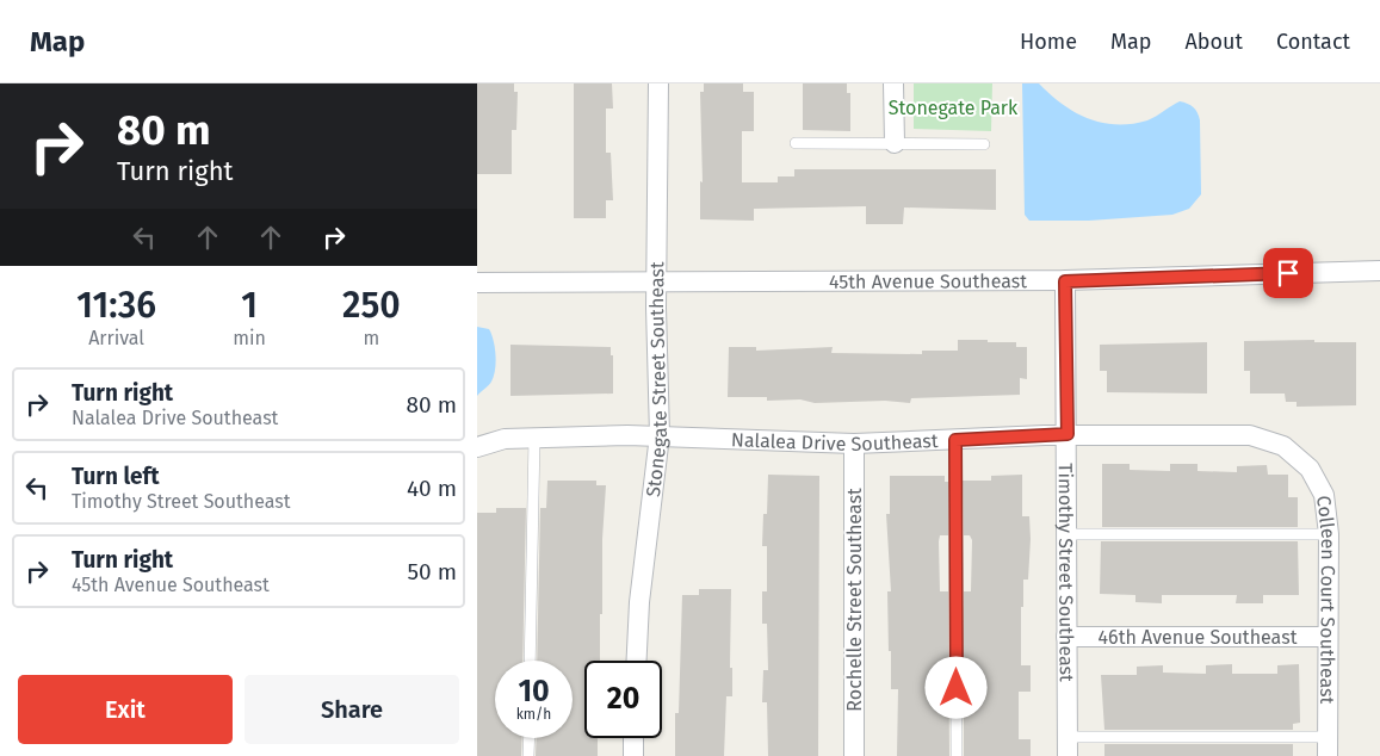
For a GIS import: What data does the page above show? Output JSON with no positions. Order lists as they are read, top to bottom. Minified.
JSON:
{"streets":{"street":["45th Avenue Southeast","Stonegate Street Southeast","Nalalea Drive Southeast","Timothy Street Southeast","Rochelle Street Southeast","Colleen Court Southeast","46th Avenue Southeast"]},"crossings":[["45th Avenue Southeast","Stonegate Street Southeast"],["45th Avenue Southeast","Timothy Street Southeast"],["Stonegate Street Southeast","Nalalea Drive Southeast"],["Nalalea Drive Southeast","Timothy Street Southeast"],["Nalalea Drive Southeast","Rochelle Street Southeast"],["Nalalea Drive Southeast","Colleen Court Southeast"],["Timothy Street Southeast","46th Avenue Southeast"],["Colleen Court Southeast","46th Avenue Southeast"]],"parks":["Stonegate Park"],"page":{"header":"Map","nav":["Home","Map","About","Contact"],"turn":["80 m","Turn right"],"eta":["11:36","Arrival","1","min","250","m"],"list":[{"name":"Turn right","note":"Nalalea Drive Southeast","value":"80 m"},{"name":"Turn left","note":"Timothy Street Southeast","value":"40 m"},{"name":"Turn right","note":"45th Avenue Southeast","value":"50 m"}],"speed":"10 km/h","limit":"20","buttons":["Exit","Share"]}}
